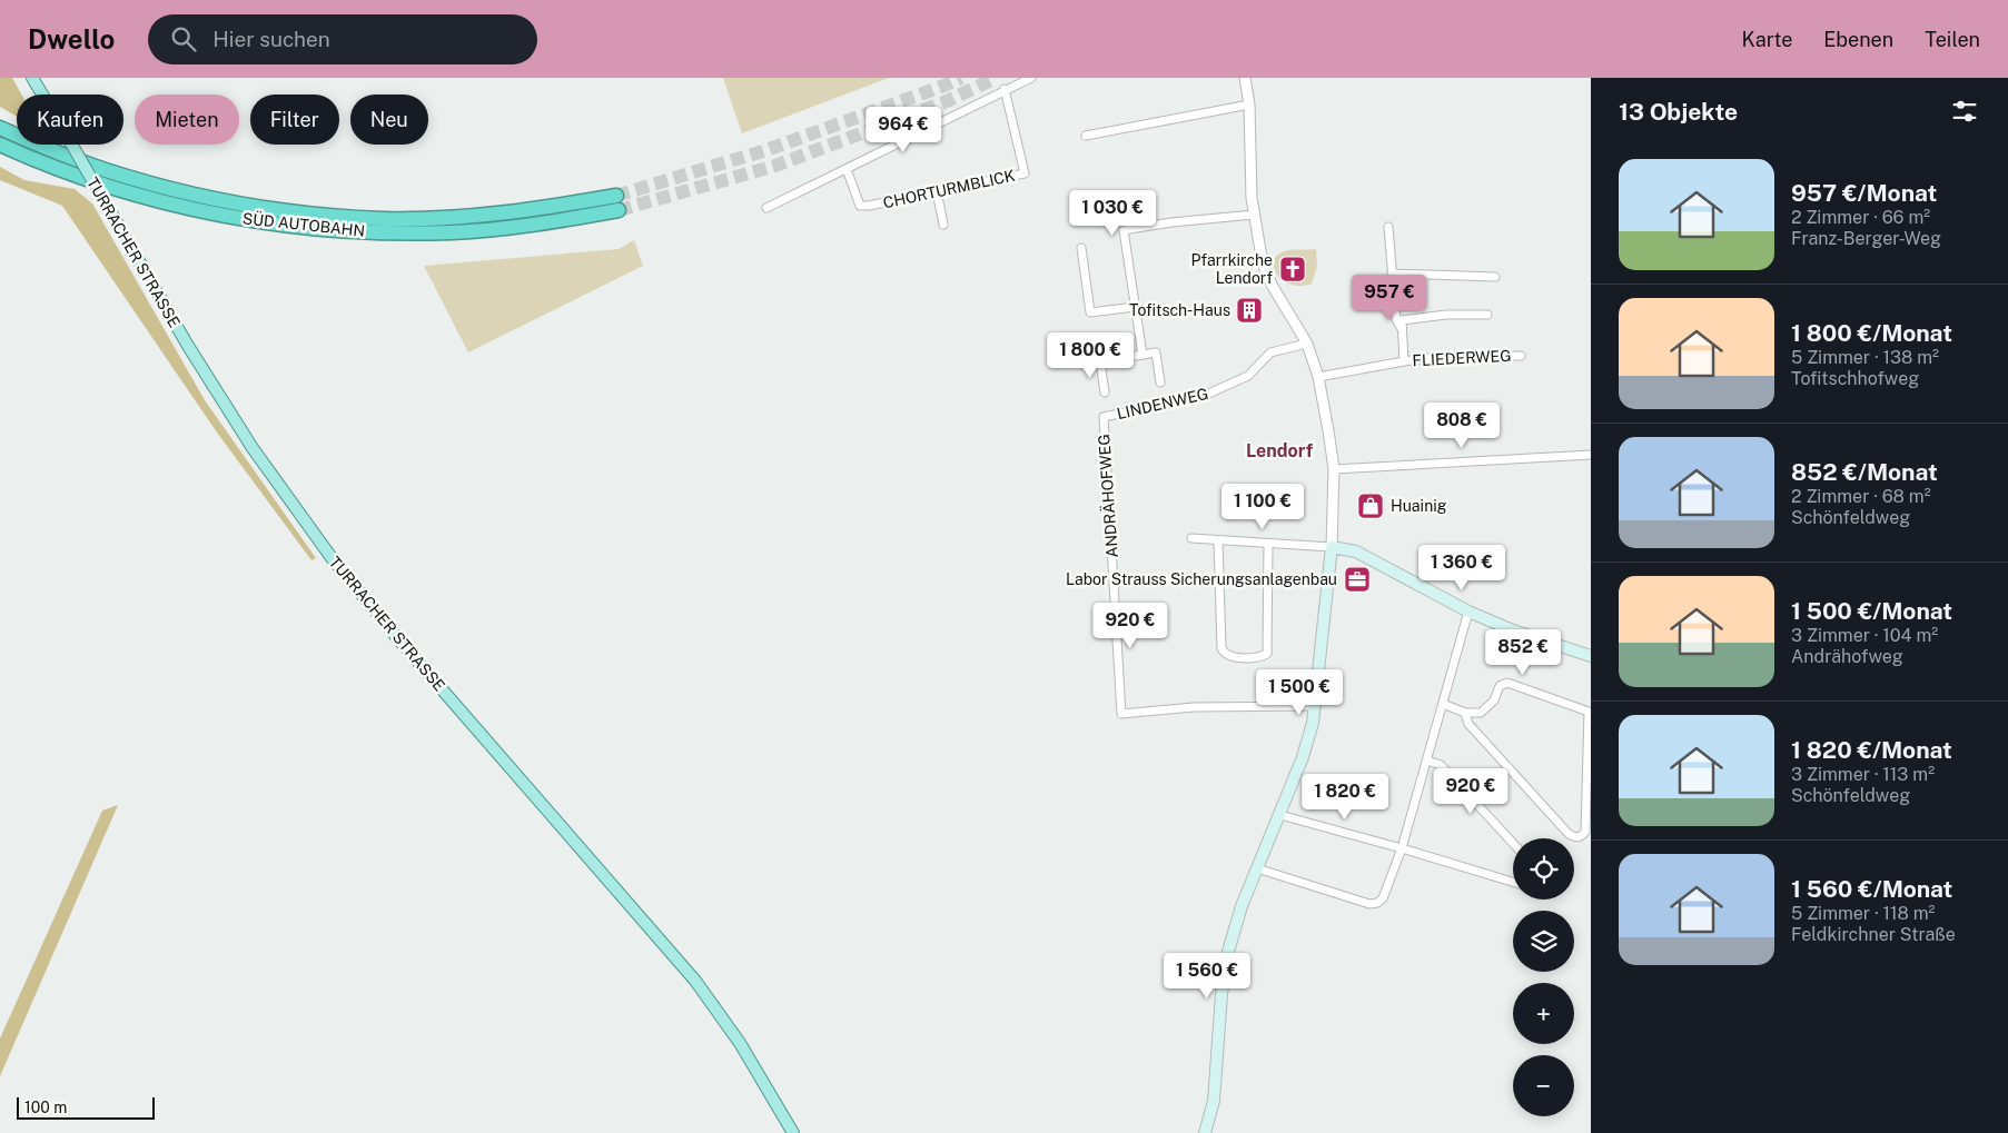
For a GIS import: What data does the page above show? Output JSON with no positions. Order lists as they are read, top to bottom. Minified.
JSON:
{"streets":{"highway":["SÜD AUTOBAHN"],"main road":["TURRACHER STRASSE"],"street":["CHORTURMBLICK","FLIEDERWEG","LINDENWEG","ANDRÄHOFWEG"]},"crossings":[["LINDENWEG","ANDRÄHOFWEG"]],"districts":["Lendorf"],"places":{"church":["Pfarrkirche Lendorf"],"building":["Tofitsch-Haus"],"shop":["Huainig"],"office":["Labor Strauss Sicherungsanlagenbau"]},"scale_bar":"100 m","page":{"header":"Dwello","search":"Hier suchen","nav":["Karte","Ebenen","Teilen"],"heading":"13 Objekte","chip":["Kaufen","Mieten","Filter","Neu"],"price":["964 €","1 030 €","957 €","1 800 €","808 €","1 100 €","1 360 €","920 €","852 €","1 500 €","920 €","1 820 €","1 560 €"],"list":[{"name":"957 €/Monat","note":"2 Zimmer · 66 m² · Franz-Berger-Weg"},{"name":"1 800 €/Monat","note":"5 Zimmer · 138 m² · Tofitschhofweg"},{"name":"852 €/Monat","note":"2 Zimmer · 68 m² · Schönfeldweg"},{"name":"1 500 €/Monat","note":"3 Zimmer · 104 m² · Andrähofweg"},{"name":"1 820 €/Monat","note":"3 Zimmer · 113 m² · Schönfeldweg"},{"name":"1 560 €/Monat","note":"5 Zimmer · 118 m² · Feldkirchner Straße"}],"map_buttons":["+","−"],"scale":"100 m"}}
